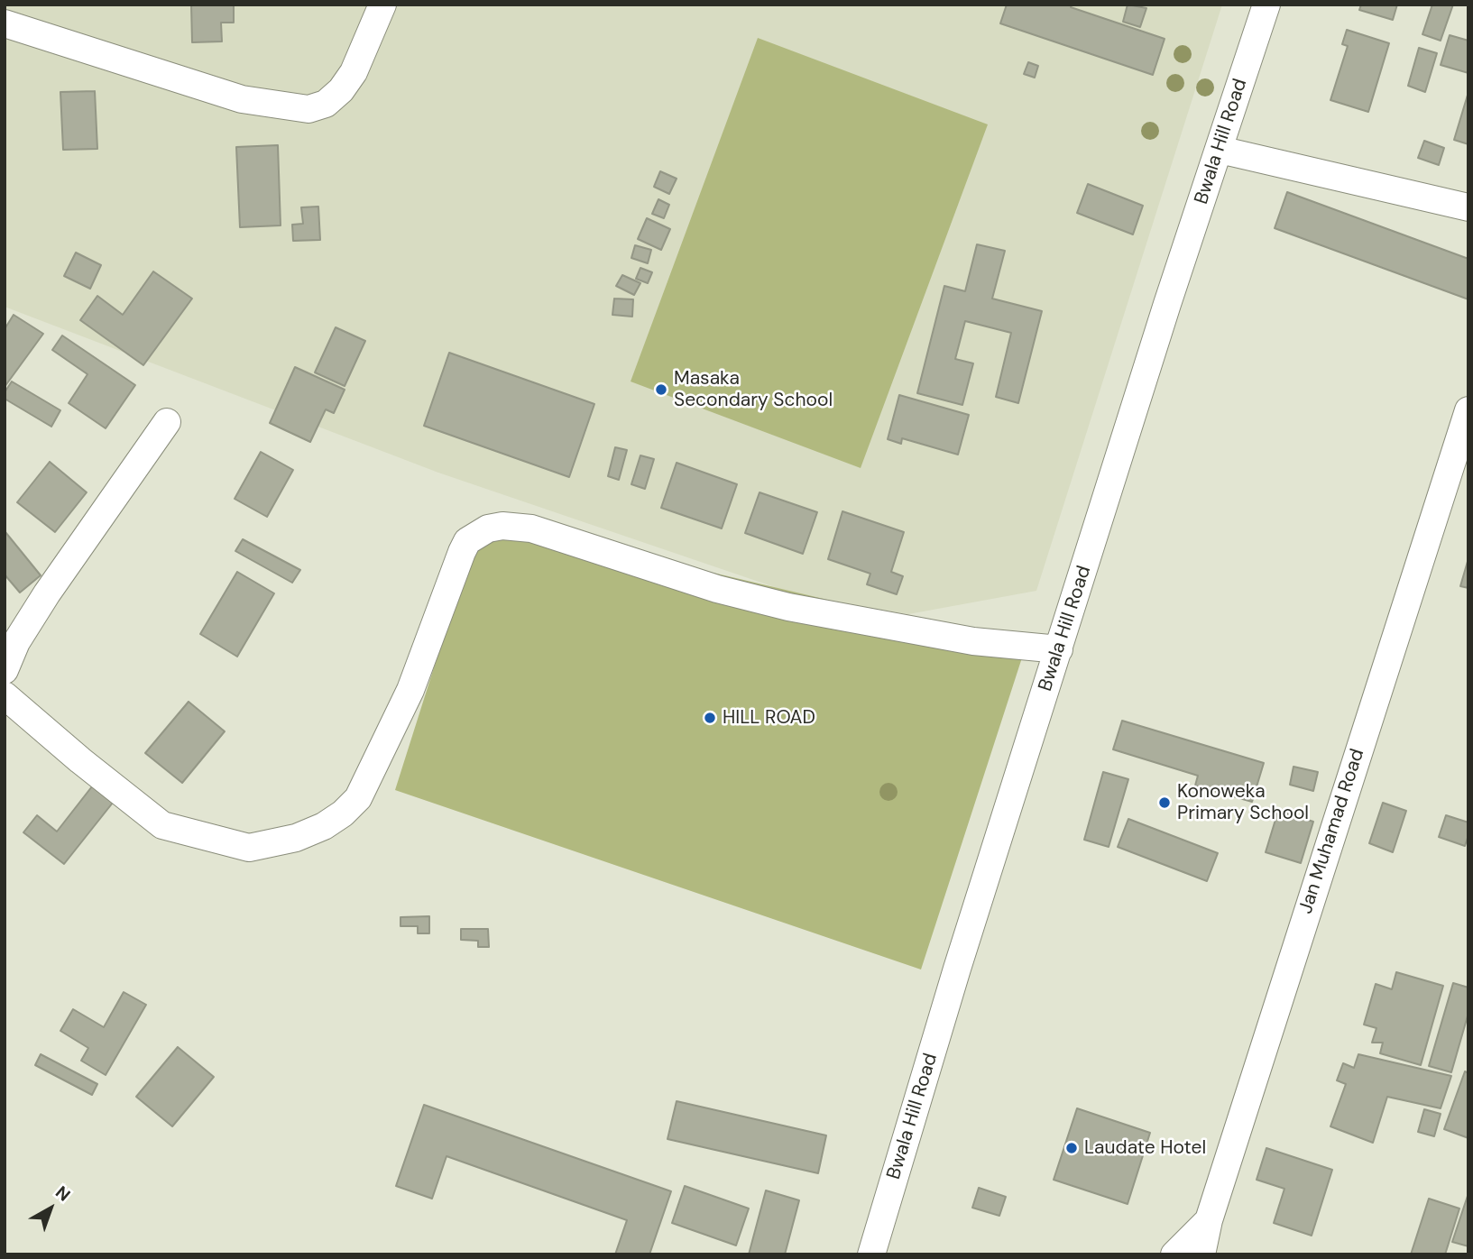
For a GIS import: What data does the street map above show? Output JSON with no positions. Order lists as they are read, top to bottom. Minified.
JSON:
{"streets":{"street":["Bwala Hill Road","Jan Muhamad Road"]},"places":["Masaka Secondary School","HILL ROAD","Konoweka Primary School","Laudate Hotel"],"north":"top right"}
